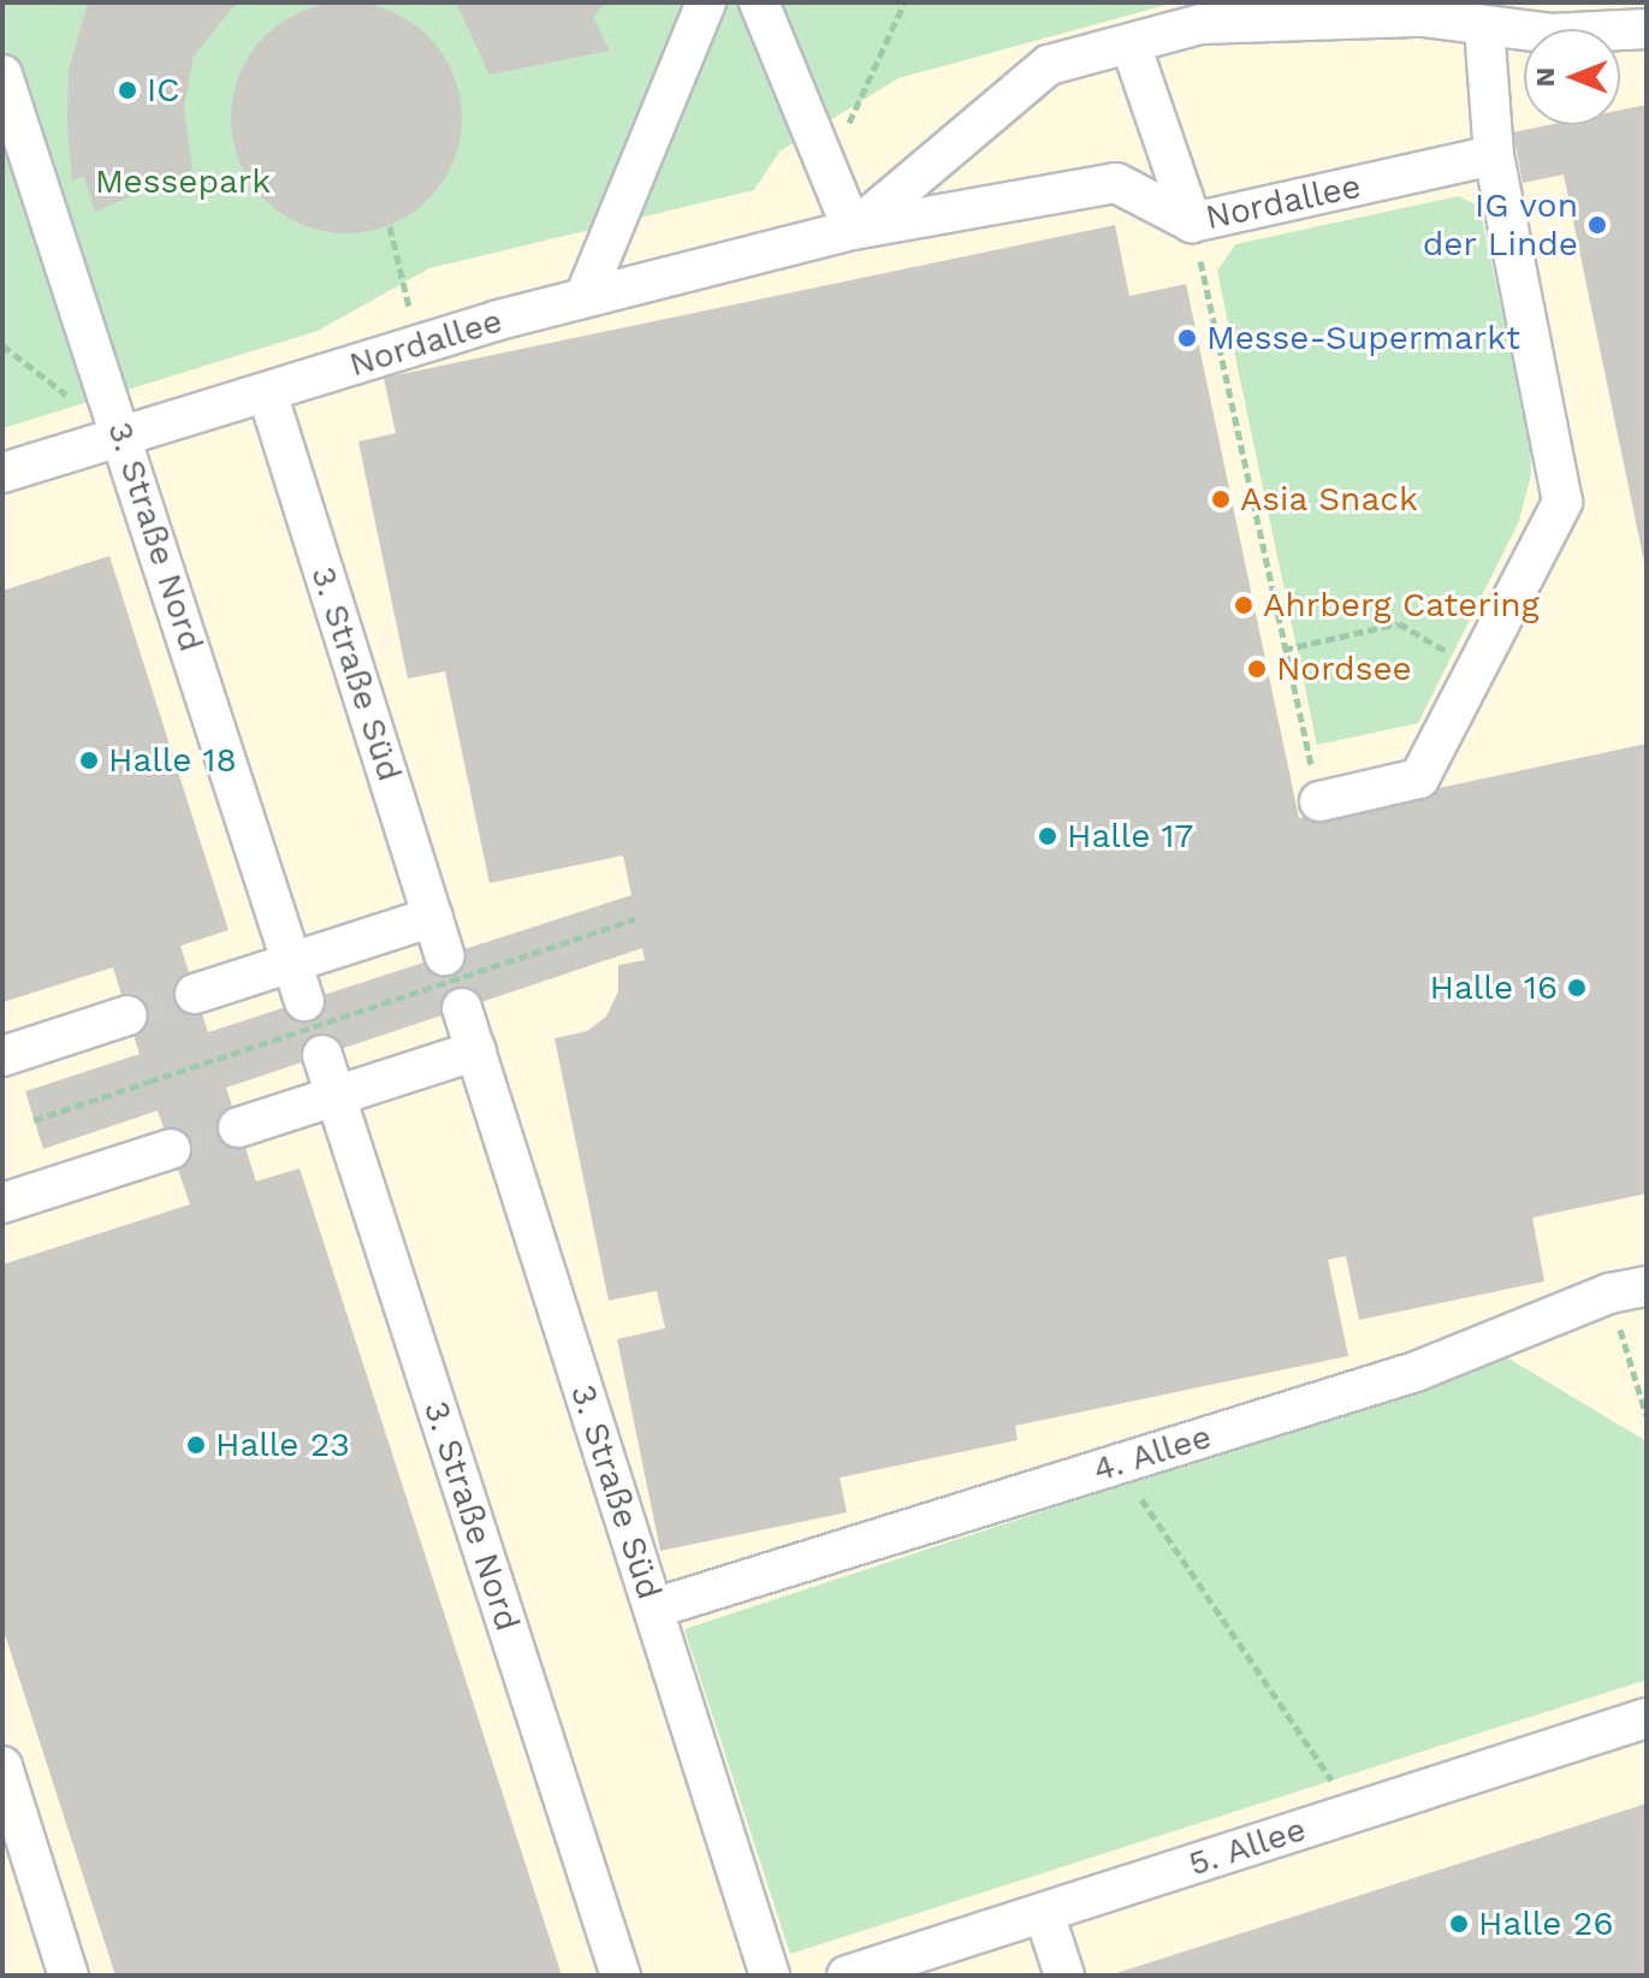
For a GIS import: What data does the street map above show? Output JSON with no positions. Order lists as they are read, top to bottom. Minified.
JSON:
{"streets":{"lane":["Nordallee","3. Straße Nord","3. Straße Süd","4. Allee","5. Allee"]},"crossings":[["Nordallee","3. Straße Nord"],["Nordallee","3. Straße Süd"],["3. Straße Süd","4. Allee"]],"parks":["Messepark"],"places":["IC","IG von der Linde","Messe-Supermarkt","Asia Snack","Ahrberg Catering","Nordsee","Halle 18","Halle 17","Halle 16","Halle 23","Halle 26"],"north":"left"}
